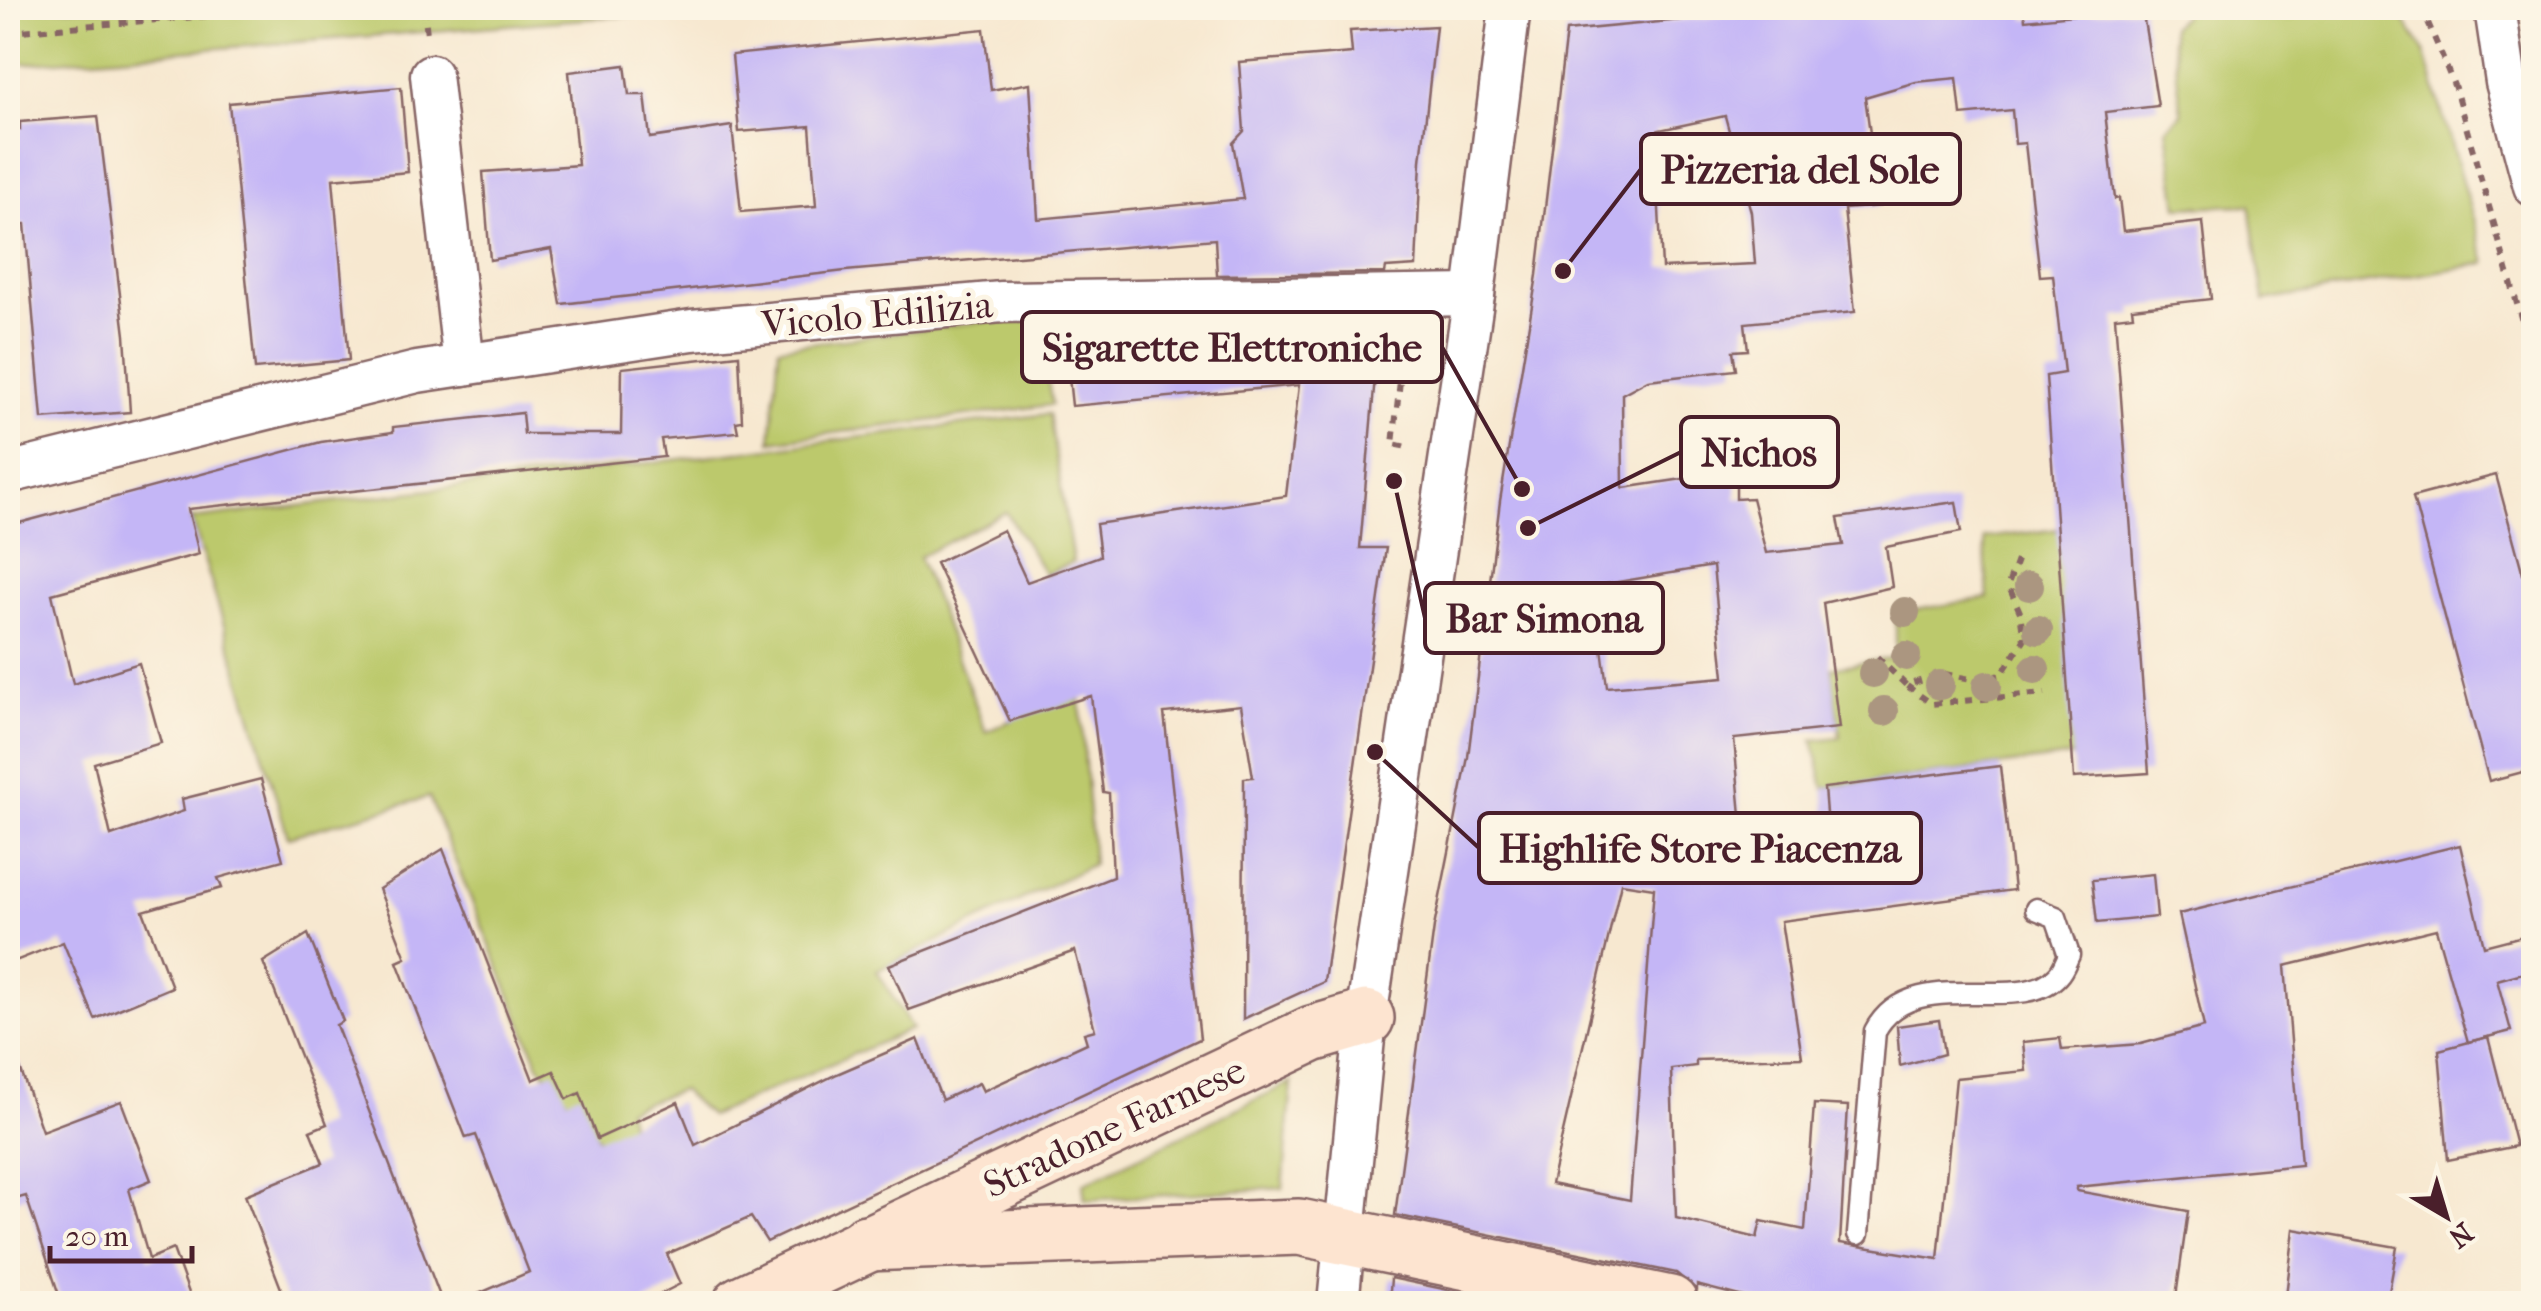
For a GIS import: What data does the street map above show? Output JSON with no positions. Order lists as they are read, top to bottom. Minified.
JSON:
{"streets":{"street":["Vicolo Edilizia","Stradone Farnese"]},"places":["Pizzeria del Sole","Bar Simona","Sigarette Elettroniche","Nichos","Highlife Store Piacenza"],"scale_bar":"20 m","north":"bottom right"}
